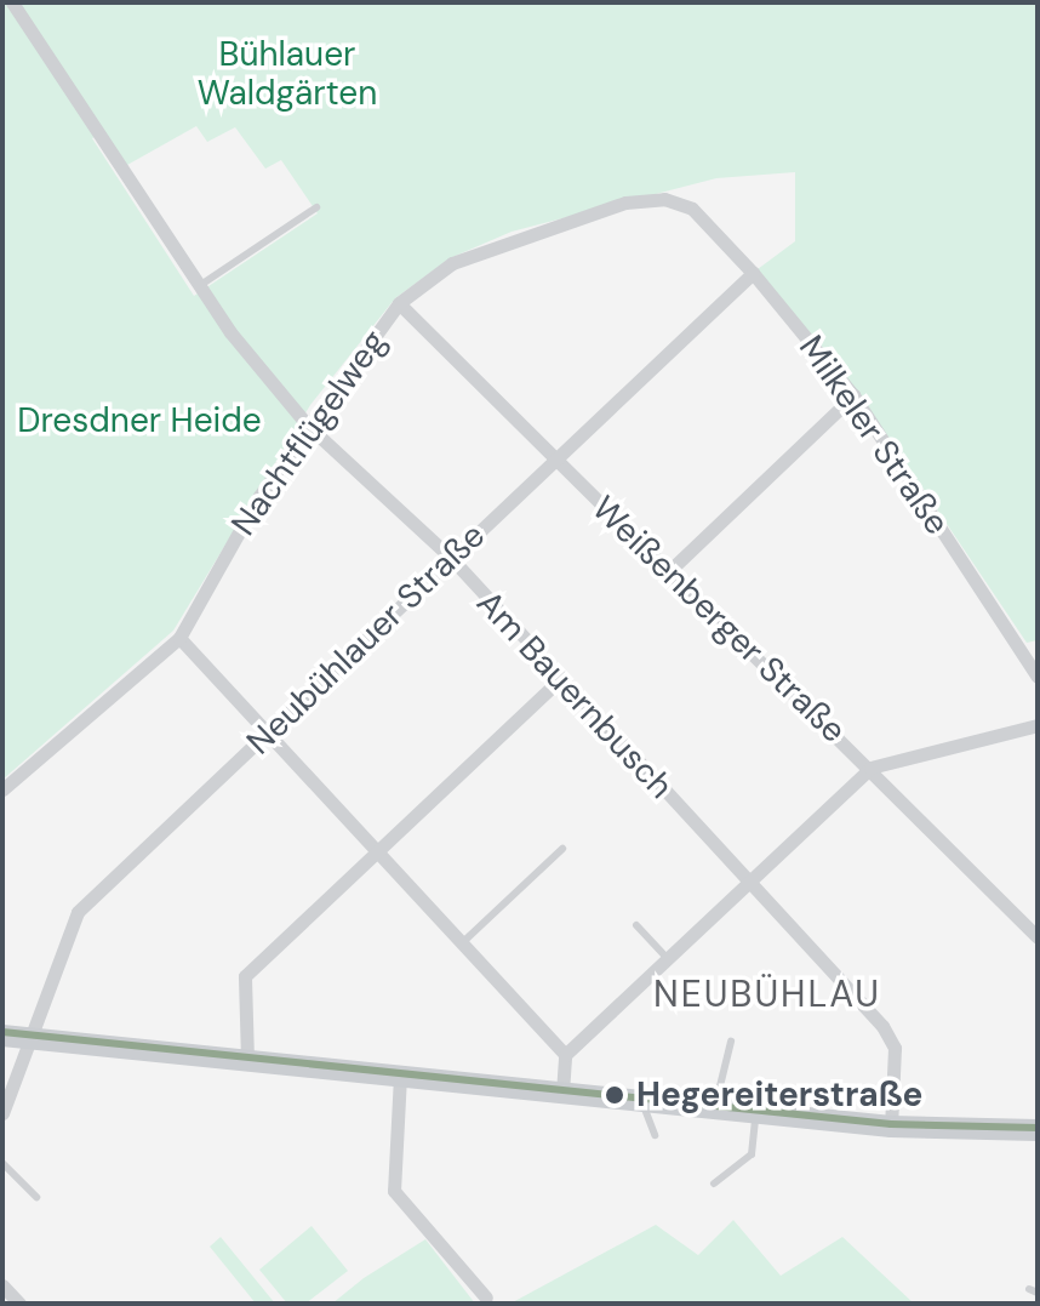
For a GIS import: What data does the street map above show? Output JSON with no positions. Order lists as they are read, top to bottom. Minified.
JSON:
{"streets":{"street":["Nachtflügelweg","Milkeler Straße","Weißenberger Straße","Neubühlauer Straße","Am Bauernbusch"]},"crossings":[["Nachtflügelweg","Milkeler Straße"],["Nachtflügelweg","Weißenberger Straße"],["Nachtflügelweg","Am Bauernbusch"],["Milkeler Straße","Neubühlauer Straße"],["Weißenberger Straße","Neubühlauer Straße"],["Neubühlauer Straße","Am Bauernbusch"]],"districts":["NEUBÜHLAU"],"parks":["Bühlauer Waldgärten","Dresdner Heide"],"places":["Hegereiterstraße"]}
